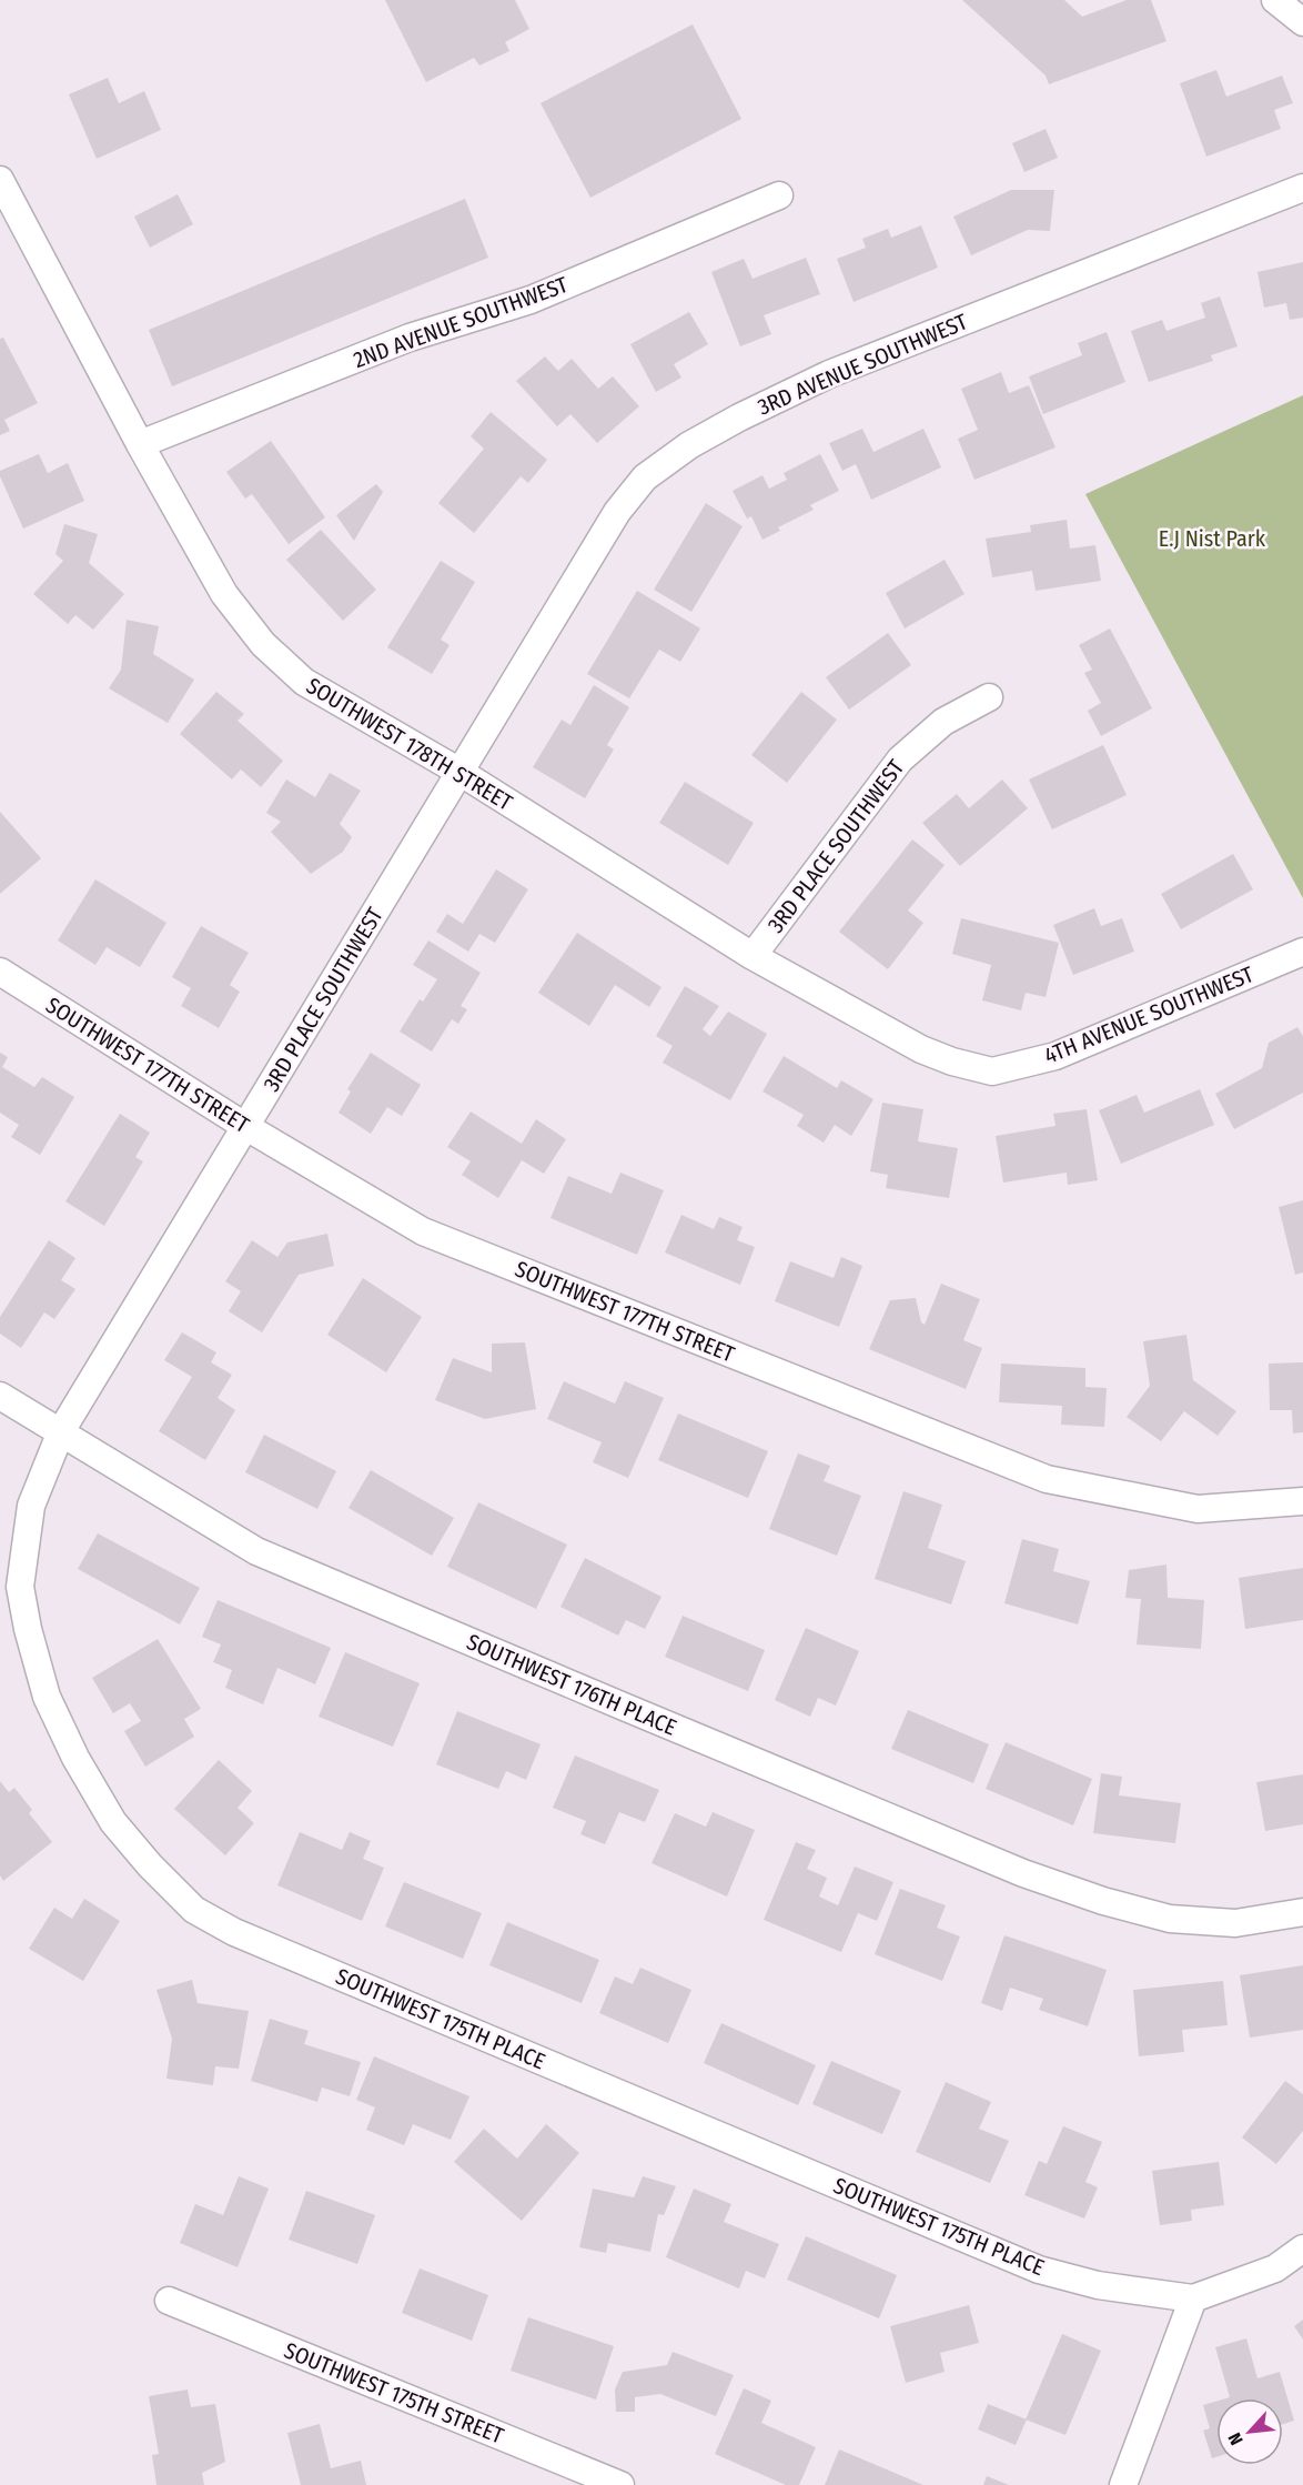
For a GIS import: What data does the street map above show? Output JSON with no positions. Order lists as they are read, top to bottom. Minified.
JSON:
{"streets":{"street":["2ND AVENUE SOUTHWEST","3RD AVENUE SOUTHWEST","SOUTHWEST 178TH STREET","3RD PLACE SOUTHWEST","4TH AVENUE SOUTHWEST","SOUTHWEST 177TH STREET","SOUTHWEST 176TH PLACE","SOUTHWEST 175TH PLACE","SOUTHWEST 175TH STREET"]},"crossings":[["2ND AVENUE SOUTHWEST","SOUTHWEST 178TH STREET"],["3RD AVENUE SOUTHWEST","SOUTHWEST 178TH STREET"],["3RD AVENUE SOUTHWEST","3RD PLACE SOUTHWEST"],["SOUTHWEST 178TH STREET","3RD PLACE SOUTHWEST"],["SOUTHWEST 178TH STREET","4TH AVENUE SOUTHWEST"],["3RD PLACE SOUTHWEST","SOUTHWEST 177TH STREET"],["3RD PLACE SOUTHWEST","SOUTHWEST 176TH PLACE"],["3RD PLACE SOUTHWEST","SOUTHWEST 175TH PLACE"],["SOUTHWEST 176TH PLACE","SOUTHWEST 175TH PLACE"]],"parks":["E.J Nist Park"],"north":"bottom left"}
